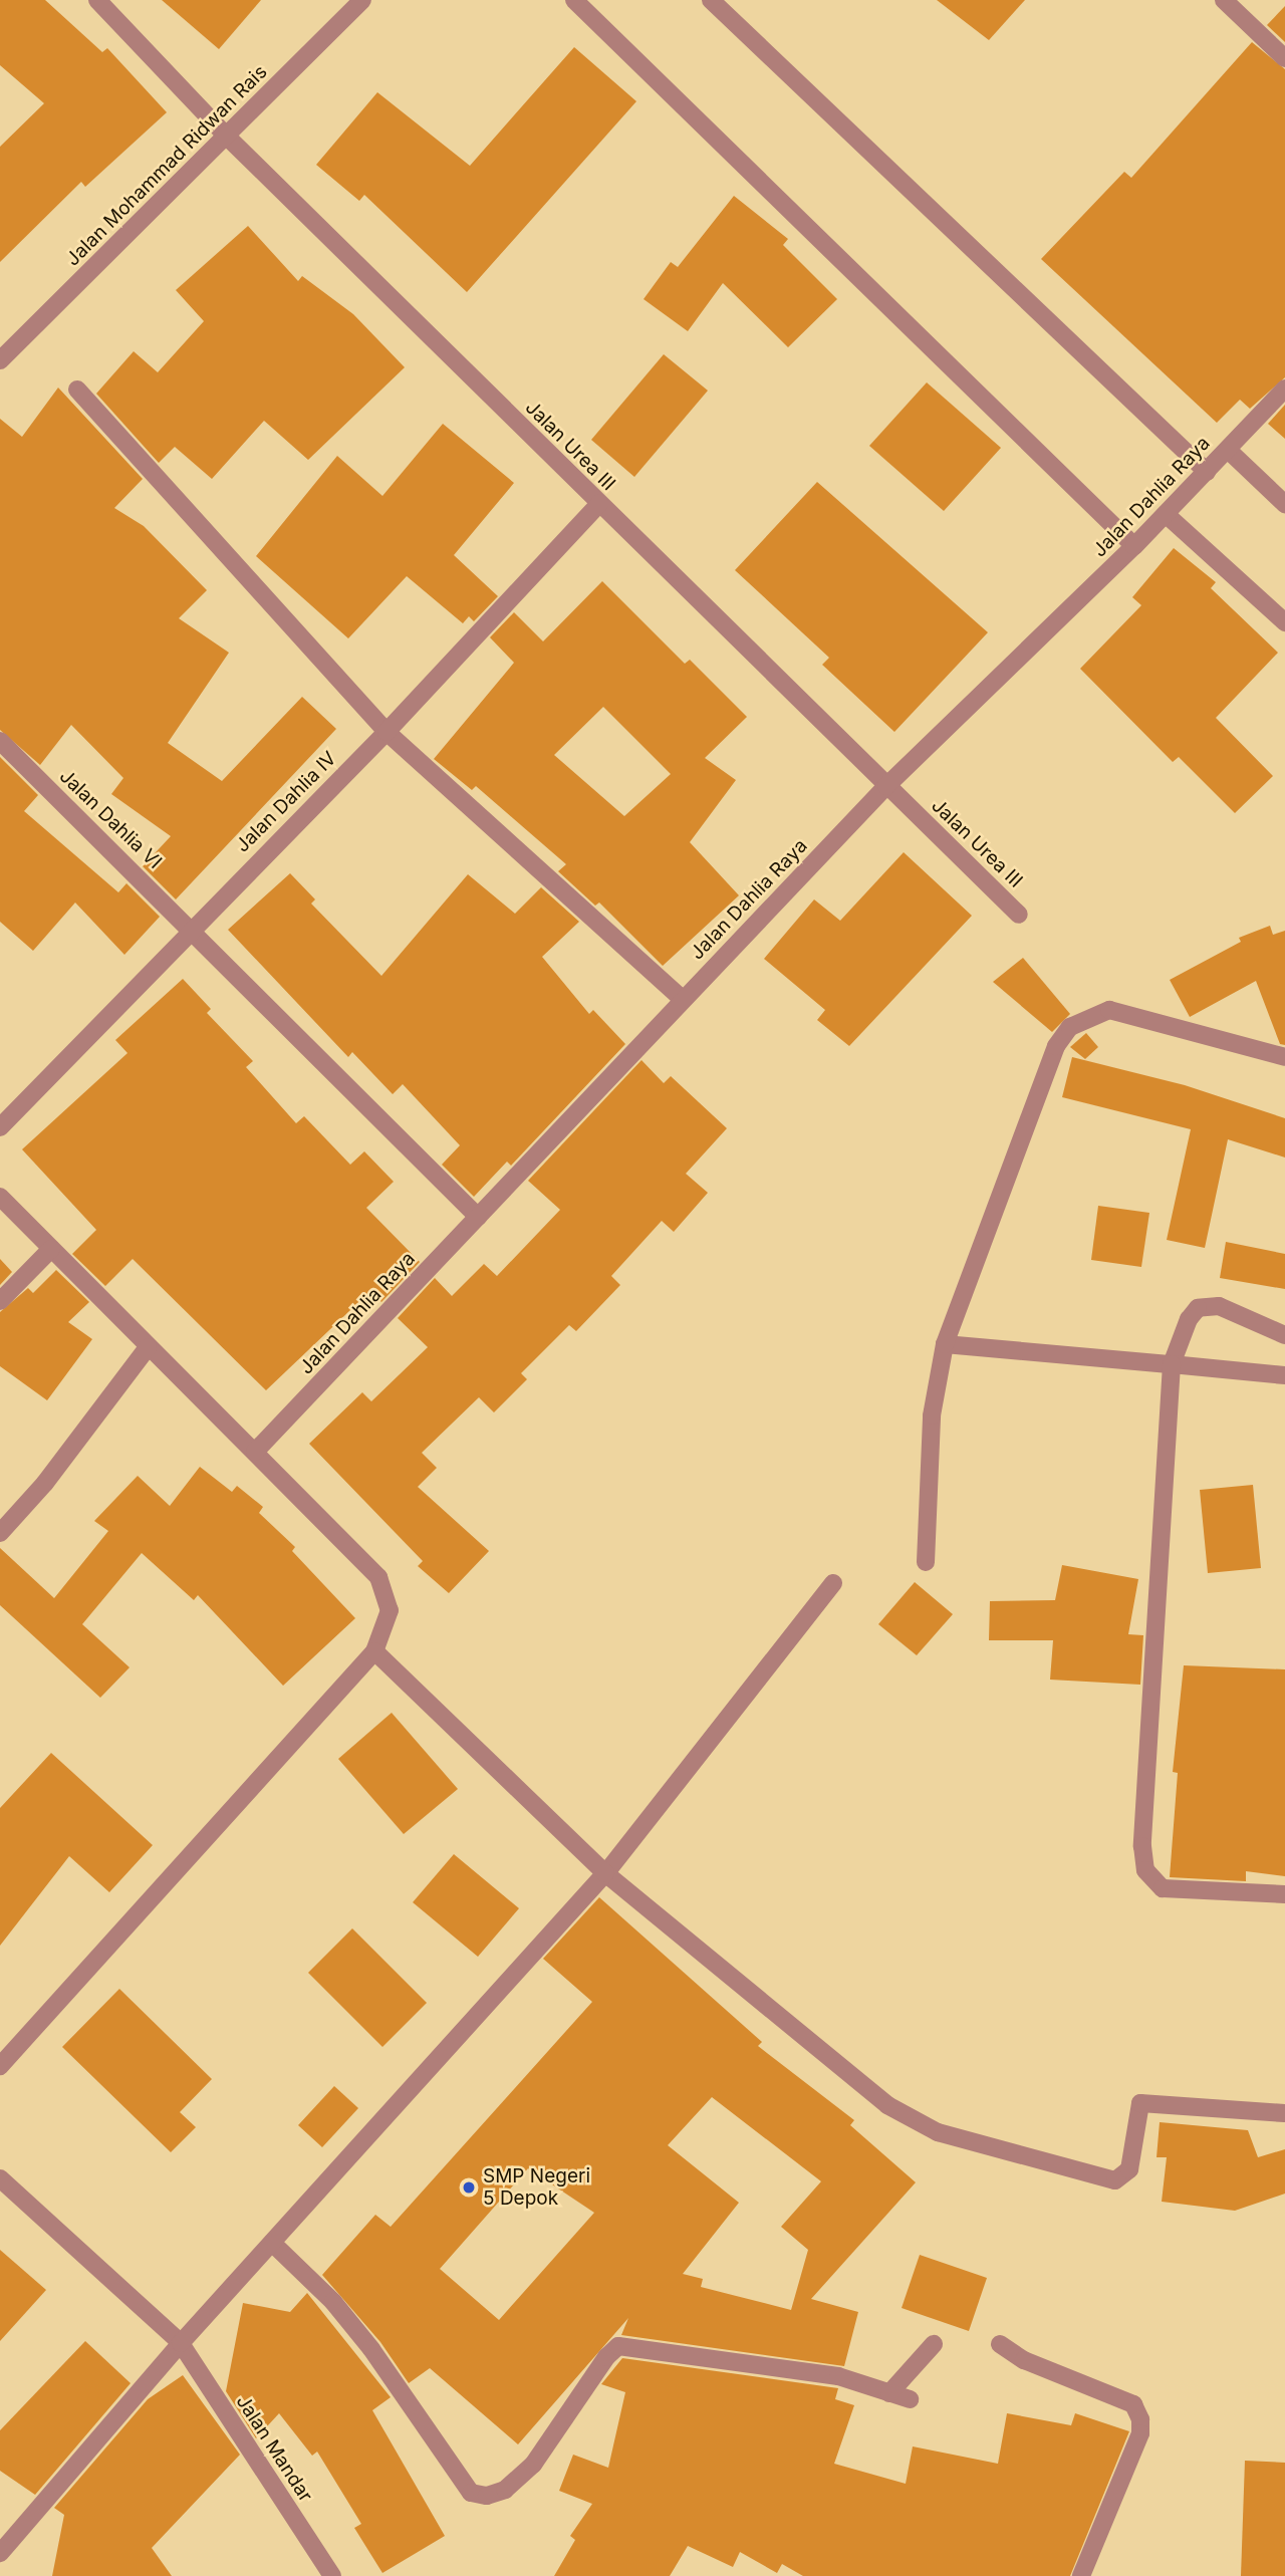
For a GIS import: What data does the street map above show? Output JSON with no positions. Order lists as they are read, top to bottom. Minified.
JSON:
{"streets":{"street":["Jalan Mohammad Ridwan Rais","Jalan Urea III","Jalan Dahlia Raya","Jalan Dahlia IV","Jalan Dahlia VI","Jalan Mandar"]},"crossings":[["Jalan Mohammad Ridwan Rais","Jalan Urea III"],["Jalan Urea III","Jalan Dahlia Raya"],["Jalan Urea III","Jalan Dahlia IV"],["Jalan Dahlia Raya","Jalan Dahlia VI"],["Jalan Dahlia IV","Jalan Dahlia VI"]],"places":["SMP Negeri 5 Depok"]}
